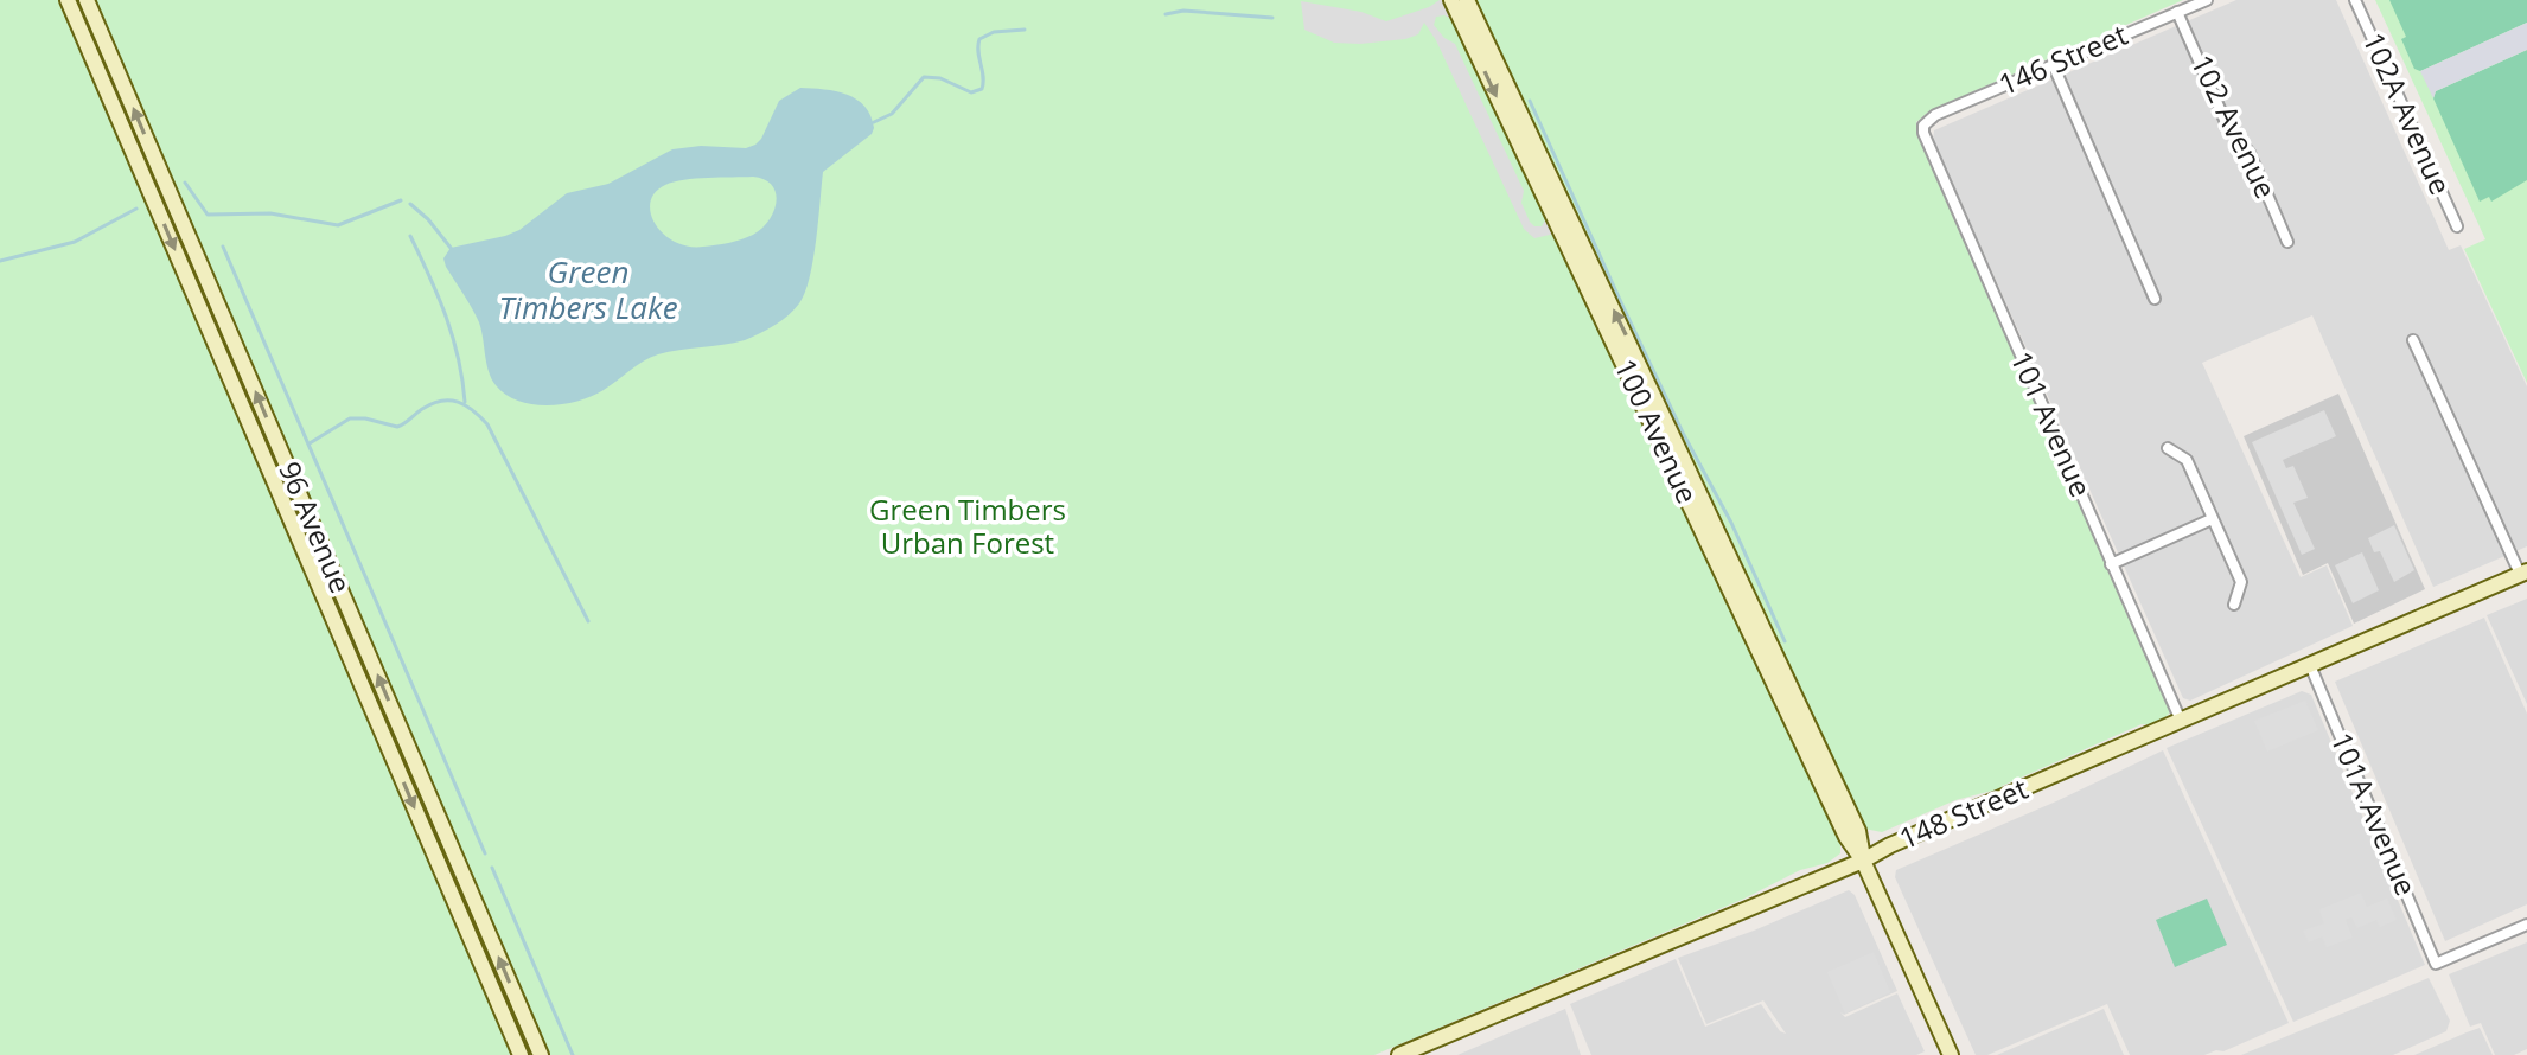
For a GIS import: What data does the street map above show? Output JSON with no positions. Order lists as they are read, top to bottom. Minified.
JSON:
{"streets":{"main road":["100 Avenue","96 Avenue","148 Street"],"street":["146 Street","102A Avenue","102 Avenue","101 Avenue","101A Avenue"]},"crossings":[["146 Street","102 Avenue"],["146 Street","101 Avenue"],["101 Avenue","148 Street"],["100 Avenue","148 Street"],["148 Street","101A Avenue"]],"water":["Green Timbers Lake"],"parks":["Green Timbers Urban Forest"]}
